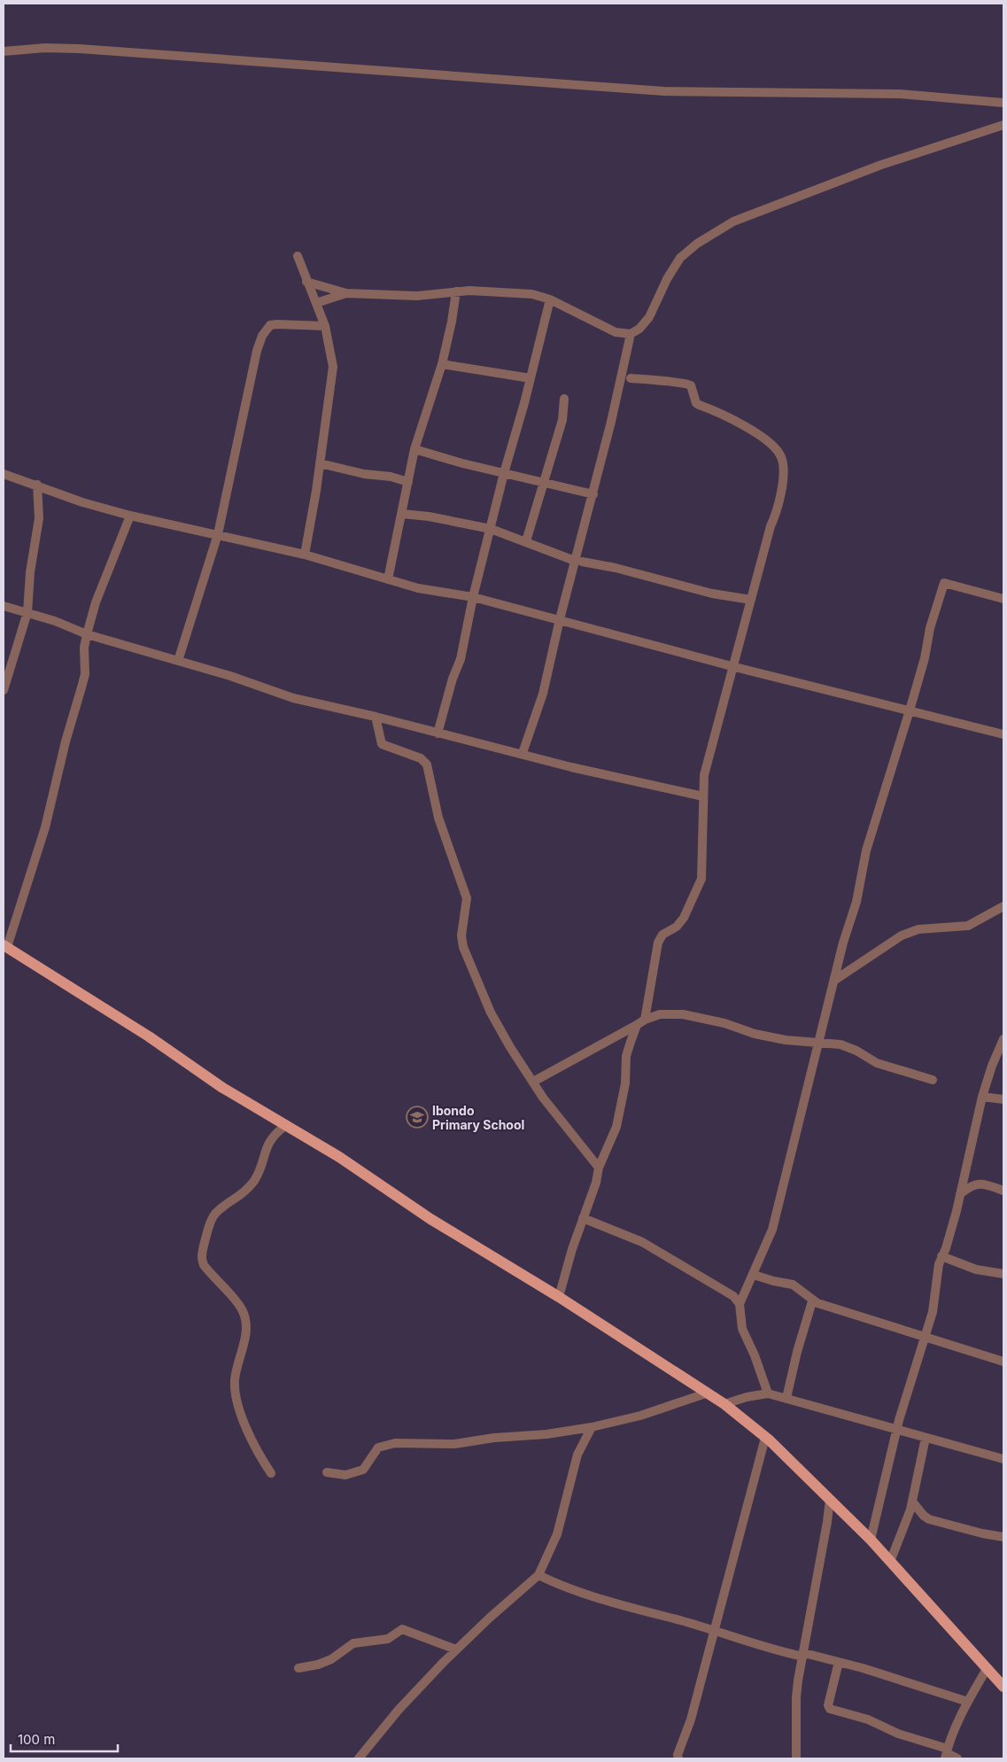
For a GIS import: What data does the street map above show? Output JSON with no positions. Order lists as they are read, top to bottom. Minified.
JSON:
{"places":{"school or university":["Ibondo Primary School"]},"scale_bar":"100 m"}
